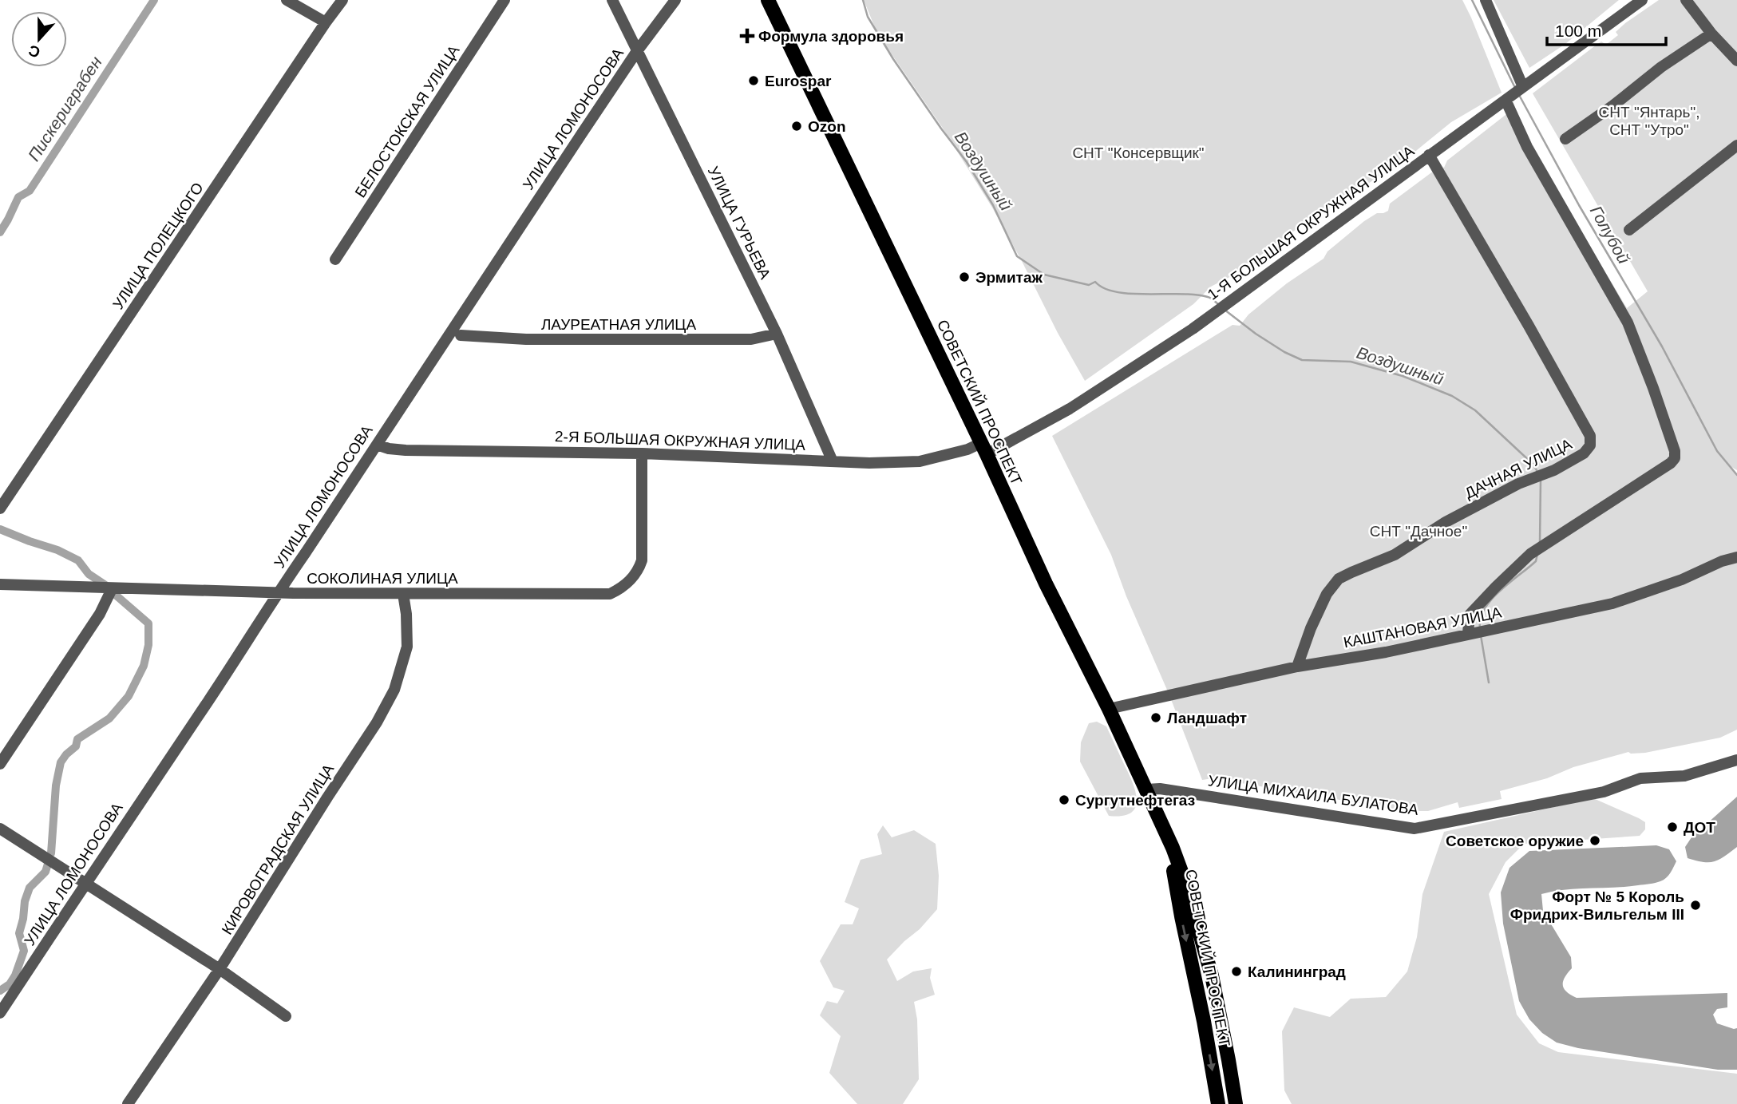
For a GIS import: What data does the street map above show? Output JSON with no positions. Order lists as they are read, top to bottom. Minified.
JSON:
{"streets":{"main road":["СОВЕТСКИЙ ПРОСПЕКТ"],"street":["УЛИЦА ЛОМОНОСОВА","БЕЛОСТОКСКАЯ УЛИЦА","УЛИЦА ГУРЬЕВА","1-Я БОЛЬШАЯ ОКРУЖНАЯ УЛИЦА","УЛИЦА ПОЛЕЦКОГО","ЛАУРЕАТНАЯ УЛИЦА","2-Я БОЛЬШАЯ ОКРУЖНАЯ УЛИЦА","ДАЧНАЯ УЛИЦА","СОКОЛИНАЯ УЛИЦА","КАШТАНОВАЯ УЛИЦА","УЛИЦА МИХАИЛА БУЛАТОВА","КИРОВОГРАДСКАЯ УЛИЦА"]},"crossings":[["УЛИЦА ЛОМОНОСОВА","УЛИЦА ГУРЬЕВА"],["УЛИЦА ЛОМОНОСОВА","2-Я БОЛЬШАЯ ОКРУЖНАЯ УЛИЦА"],["УЛИЦА ЛОМОНОСОВА","СОКОЛИНАЯ УЛИЦА"],["УЛИЦА ГУРЬЕВА","ЛАУРЕАТНАЯ УЛИЦА"],["УЛИЦА ГУРЬЕВА","2-Я БОЛЬШАЯ ОКРУЖНАЯ УЛИЦА"],["1-Я БОЛЬШАЯ ОКРУЖНАЯ УЛИЦА","СОВЕТСКИЙ ПРОСПЕКТ"],["1-Я БОЛЬШАЯ ОКРУЖНАЯ УЛИЦА","2-Я БОЛЬШАЯ ОКРУЖНАЯ УЛИЦА"],["1-Я БОЛЬШАЯ ОКРУЖНАЯ УЛИЦА","ДАЧНАЯ УЛИЦА"],["СОВЕТСКИЙ ПРОСПЕКТ","2-Я БОЛЬШАЯ ОКРУЖНАЯ УЛИЦА"],["СОВЕТСКИЙ ПРОСПЕКТ","КАШТАНОВАЯ УЛИЦА"],["СОВЕТСКИЙ ПРОСПЕКТ","УЛИЦА МИХАИЛА БУЛАТОВА"],["2-Я БОЛЬШАЯ ОКРУЖНАЯ УЛИЦА","СОКОЛИНАЯ УЛИЦА"],["ДАЧНАЯ УЛИЦА","КАШТАНОВАЯ УЛИЦА"],["СОКОЛИНАЯ УЛИЦА","КИРОВОГРАДСКАЯ УЛИЦА"]],"water":["Пискериграбен","Воздушный","Голубой"],"parks":["СНТ \"Янтарь\", СНТ \"Утро\"","СНТ \"Консервщик\"","СНТ \"Дачное\""],"places":{"health":["Формула здоровья"],"other":["Eurospar","Ozon","Эрмитаж","Ландшафт","Сургутнефтегаз","ДОТ","Советское оружие","Форт № 5 Король Фридрих-Вильгельм III","Калининград"]},"scale_bar":"100 m","north":"bottom"}
